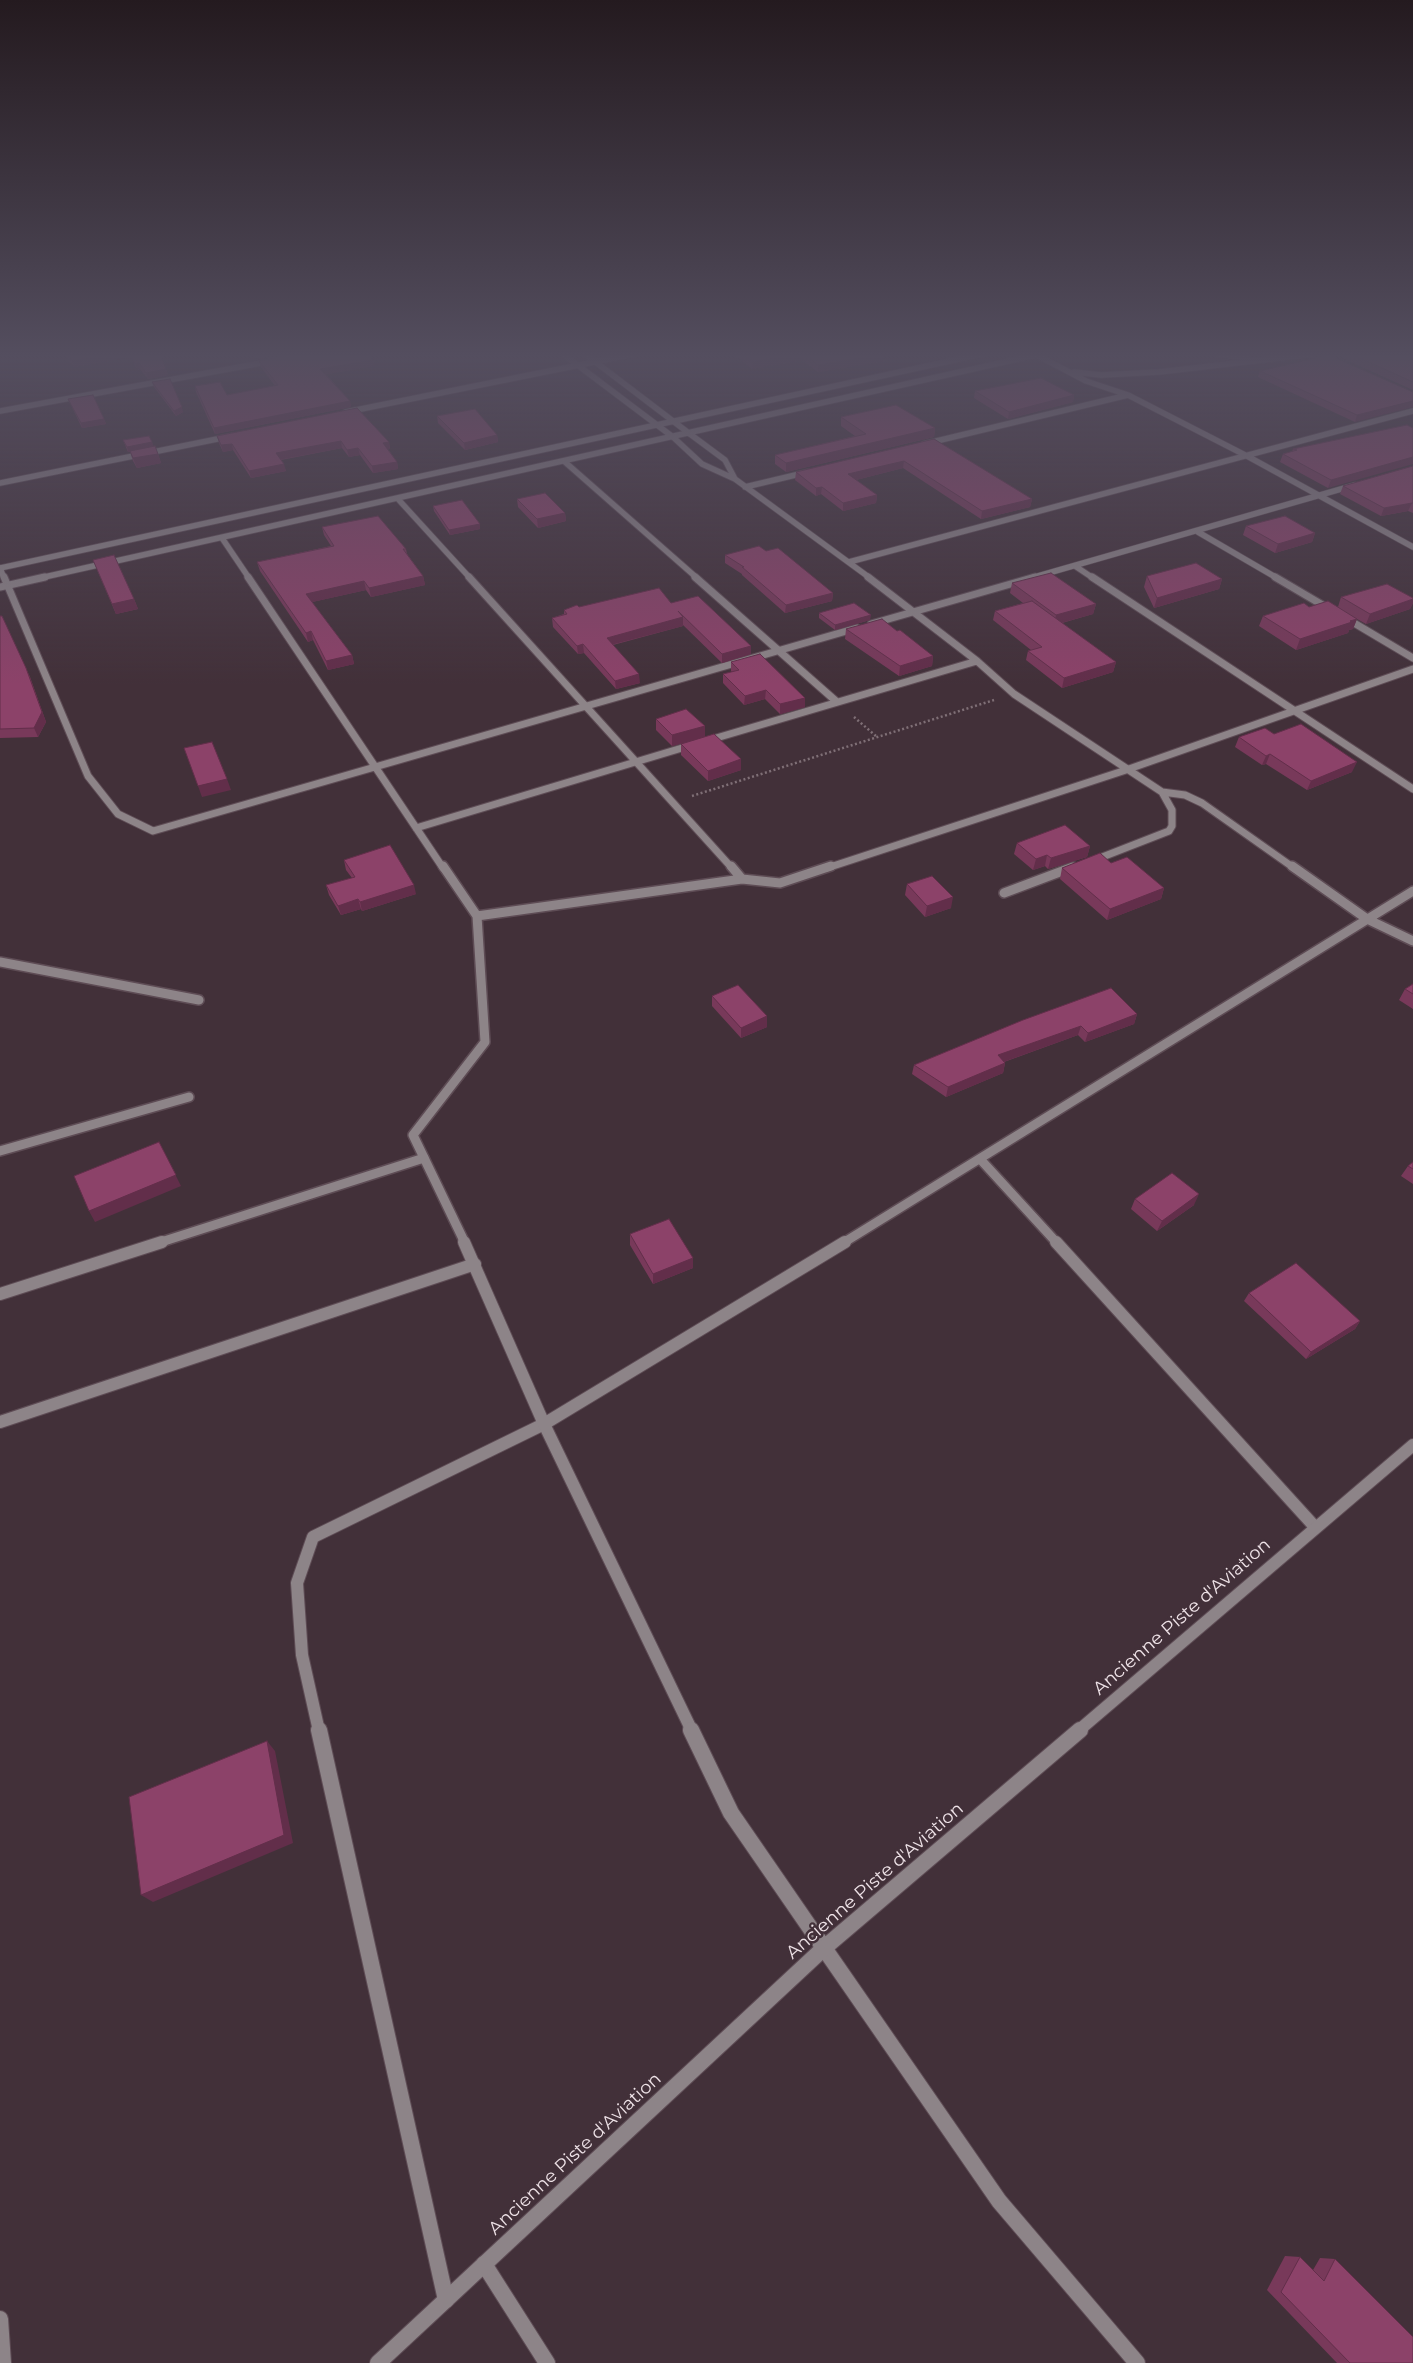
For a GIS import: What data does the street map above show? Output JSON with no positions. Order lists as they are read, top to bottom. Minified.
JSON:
{"streets":{"street":["Ancienne Piste d'Aviation"]}}
